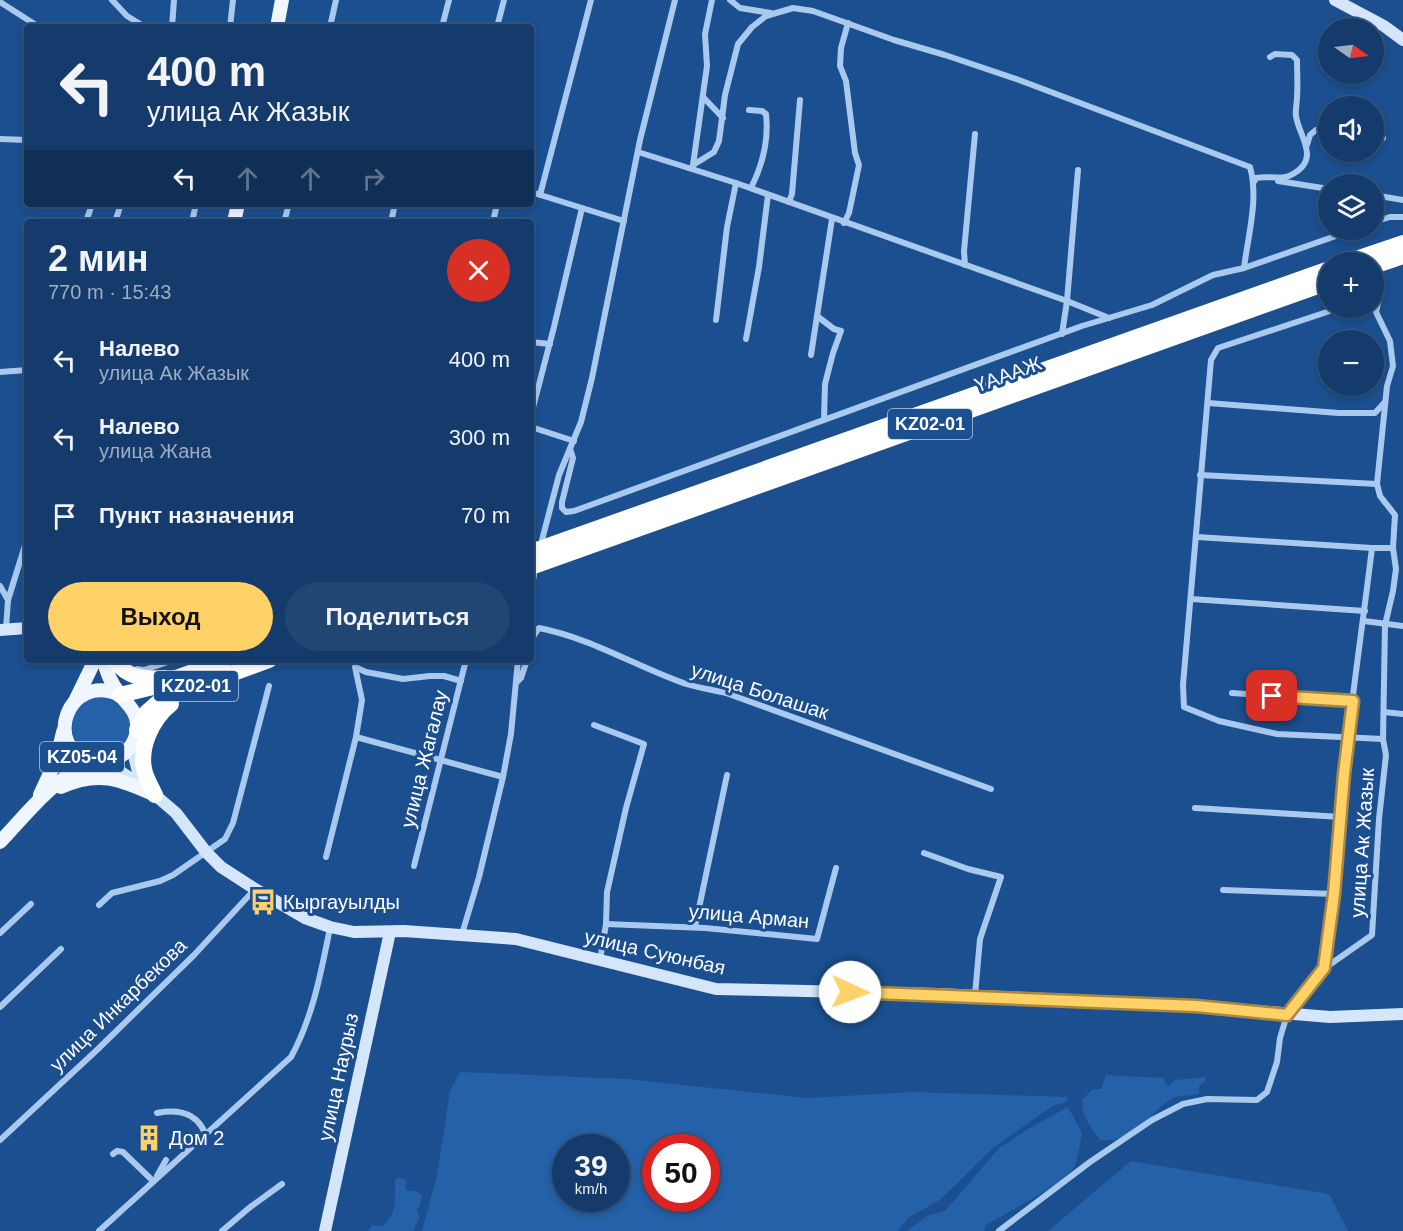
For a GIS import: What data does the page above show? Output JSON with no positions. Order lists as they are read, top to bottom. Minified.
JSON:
{"streets":{"highway":["ҮАААЖ","KZ02-01"],"main road":["KZ05-04","улица Суюнбая","улица Наурыз"],"street":["улица Болашак","улица Жагалау","улица Ак Жазык","улица Арман","улица Инкарбекова"]},"crossings":[["KZ02-01","KZ05-04"],["KZ02-01","улица Суюнбая"],["KZ05-04","улица Суюнбая"],["улица Ак Жазык","улица Суюнбая"],["улица Суюнбая","улица Инкарбекова"],["улица Суюнбая","улица Наурыз"]],"places":{"bus stop":["Кыргауылды"],"building":["Дом 2"]},"north":"right","page":{"map_buttons":["+","−"],"turn":["400 m","улица Ак Жазык"],"heading":["2 мин","770 m · 15:43"],"list":[{"name":"Налево","note":"улица Ак Жазык","value":"400 m"},{"name":"Налево","note":"улица Жана","value":"300 m"},{"name":"Пункт назначения","value":"70 m"}],"buttons":["Выход","Поделиться"],"speed":"39 km/h","limit":"50"}}
